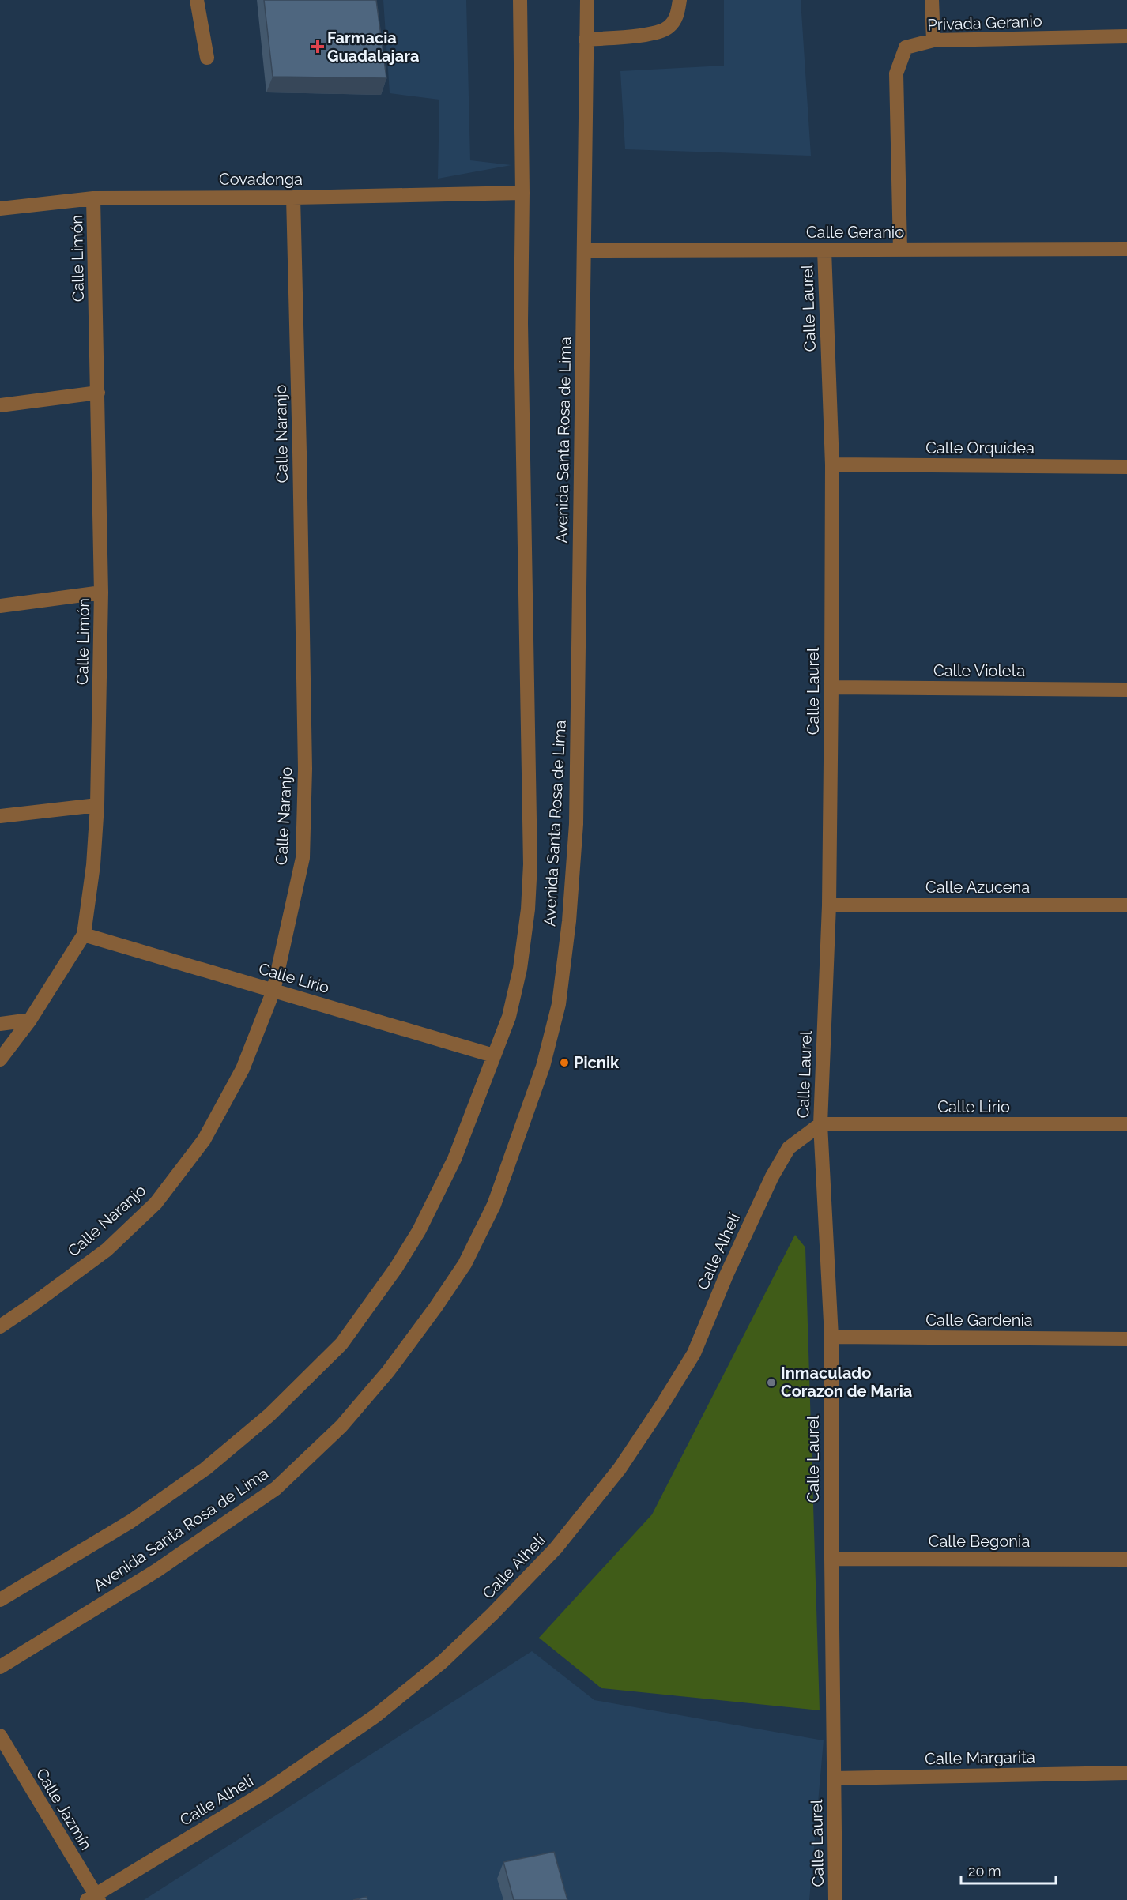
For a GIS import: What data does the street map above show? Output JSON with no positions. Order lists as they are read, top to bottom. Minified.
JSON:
{"streets":{"street":["Privada Geranio","Covadonga","Calle Geranio","Calle Limón","Calle Laurel","Calle Naranjo","Avenida Santa Rosa de Lima","Calle Orquídea","Calle Violeta","Calle Azucena","Calle Lirio","Calle Alhelí","Calle Gardenia","Calle Begonia","Calle Margarita","Calle Jazmín"]},"crossings":[["Privada Geranio","Calle Geranio"],["Covadonga","Calle Limón"],["Covadonga","Calle Naranjo"],["Covadonga","Avenida Santa Rosa de Lima"],["Calle Geranio","Calle Laurel"],["Calle Geranio","Avenida Santa Rosa de Lima"],["Calle Limón","Calle Lirio"],["Calle Laurel","Calle Orquídea"],["Calle Laurel","Calle Violeta"],["Calle Laurel","Calle Azucena"],["Calle Laurel","Calle Lirio"],["Calle Laurel","Calle Alhelí"],["Calle Laurel","Calle Gardenia"],["Calle Laurel","Calle Begonia"],["Calle Laurel","Calle Margarita"],["Calle Naranjo","Calle Lirio"],["Avenida Santa Rosa de Lima","Calle Lirio"],["Calle Lirio","Calle Alhelí"],["Calle Alhelí","Calle Jazmín"]],"places":{"health":["Farmacia Guadalajara"],"other":["Picnik","Inmaculado Corazon de Maria"]},"scale_bar":"20 m"}
